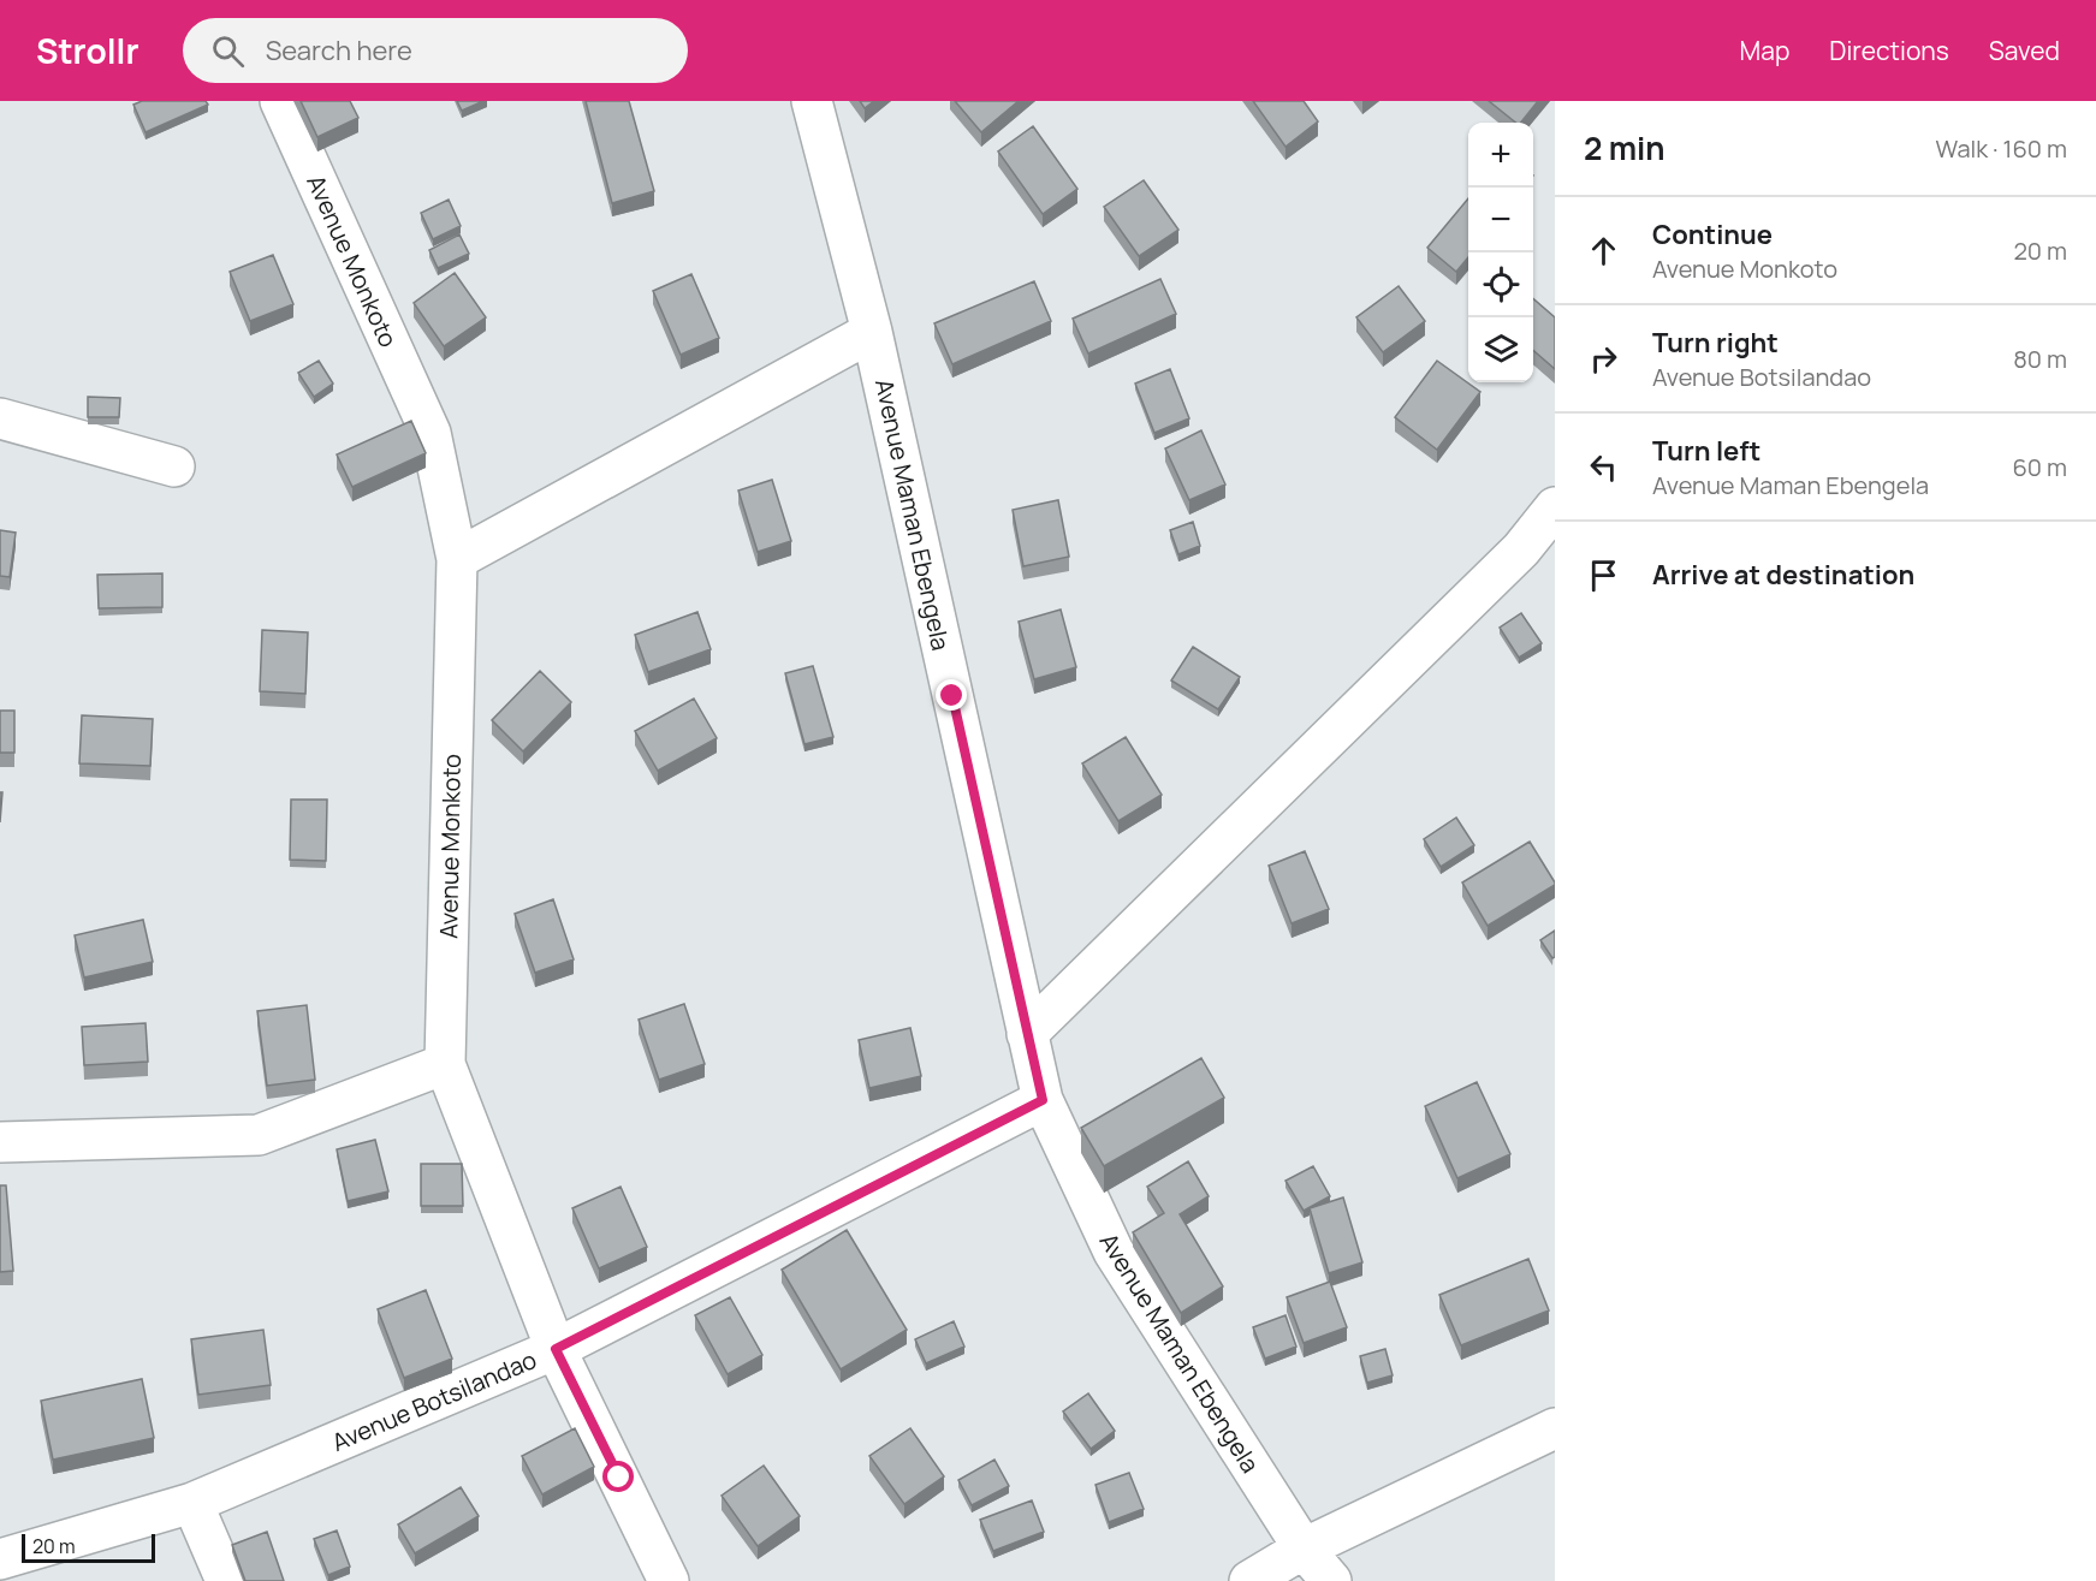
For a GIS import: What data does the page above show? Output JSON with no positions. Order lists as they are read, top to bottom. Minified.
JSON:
{"streets":{"street":["Avenue Monkoto","Avenue Maman Ebengela","Avenue Botsilandao"]},"crossings":[["Avenue Monkoto","Avenue Botsilandao"],["Avenue Maman Ebengela","Avenue Botsilandao"]],"scale_bar":"20 m","page":{"header":"Strollr","search":"Search here","nav":["Map","Directions","Saved"],"heading":["2 min","Walk · 160 m"],"map_buttons":["+","−"],"list":[["Continue","Avenue Monkoto","20 m"],["Turn right","Avenue Botsilandao","80 m"],["Turn left","Avenue Maman Ebengela","60 m"],"Arrive at destination"],"scale":"20 m"}}
